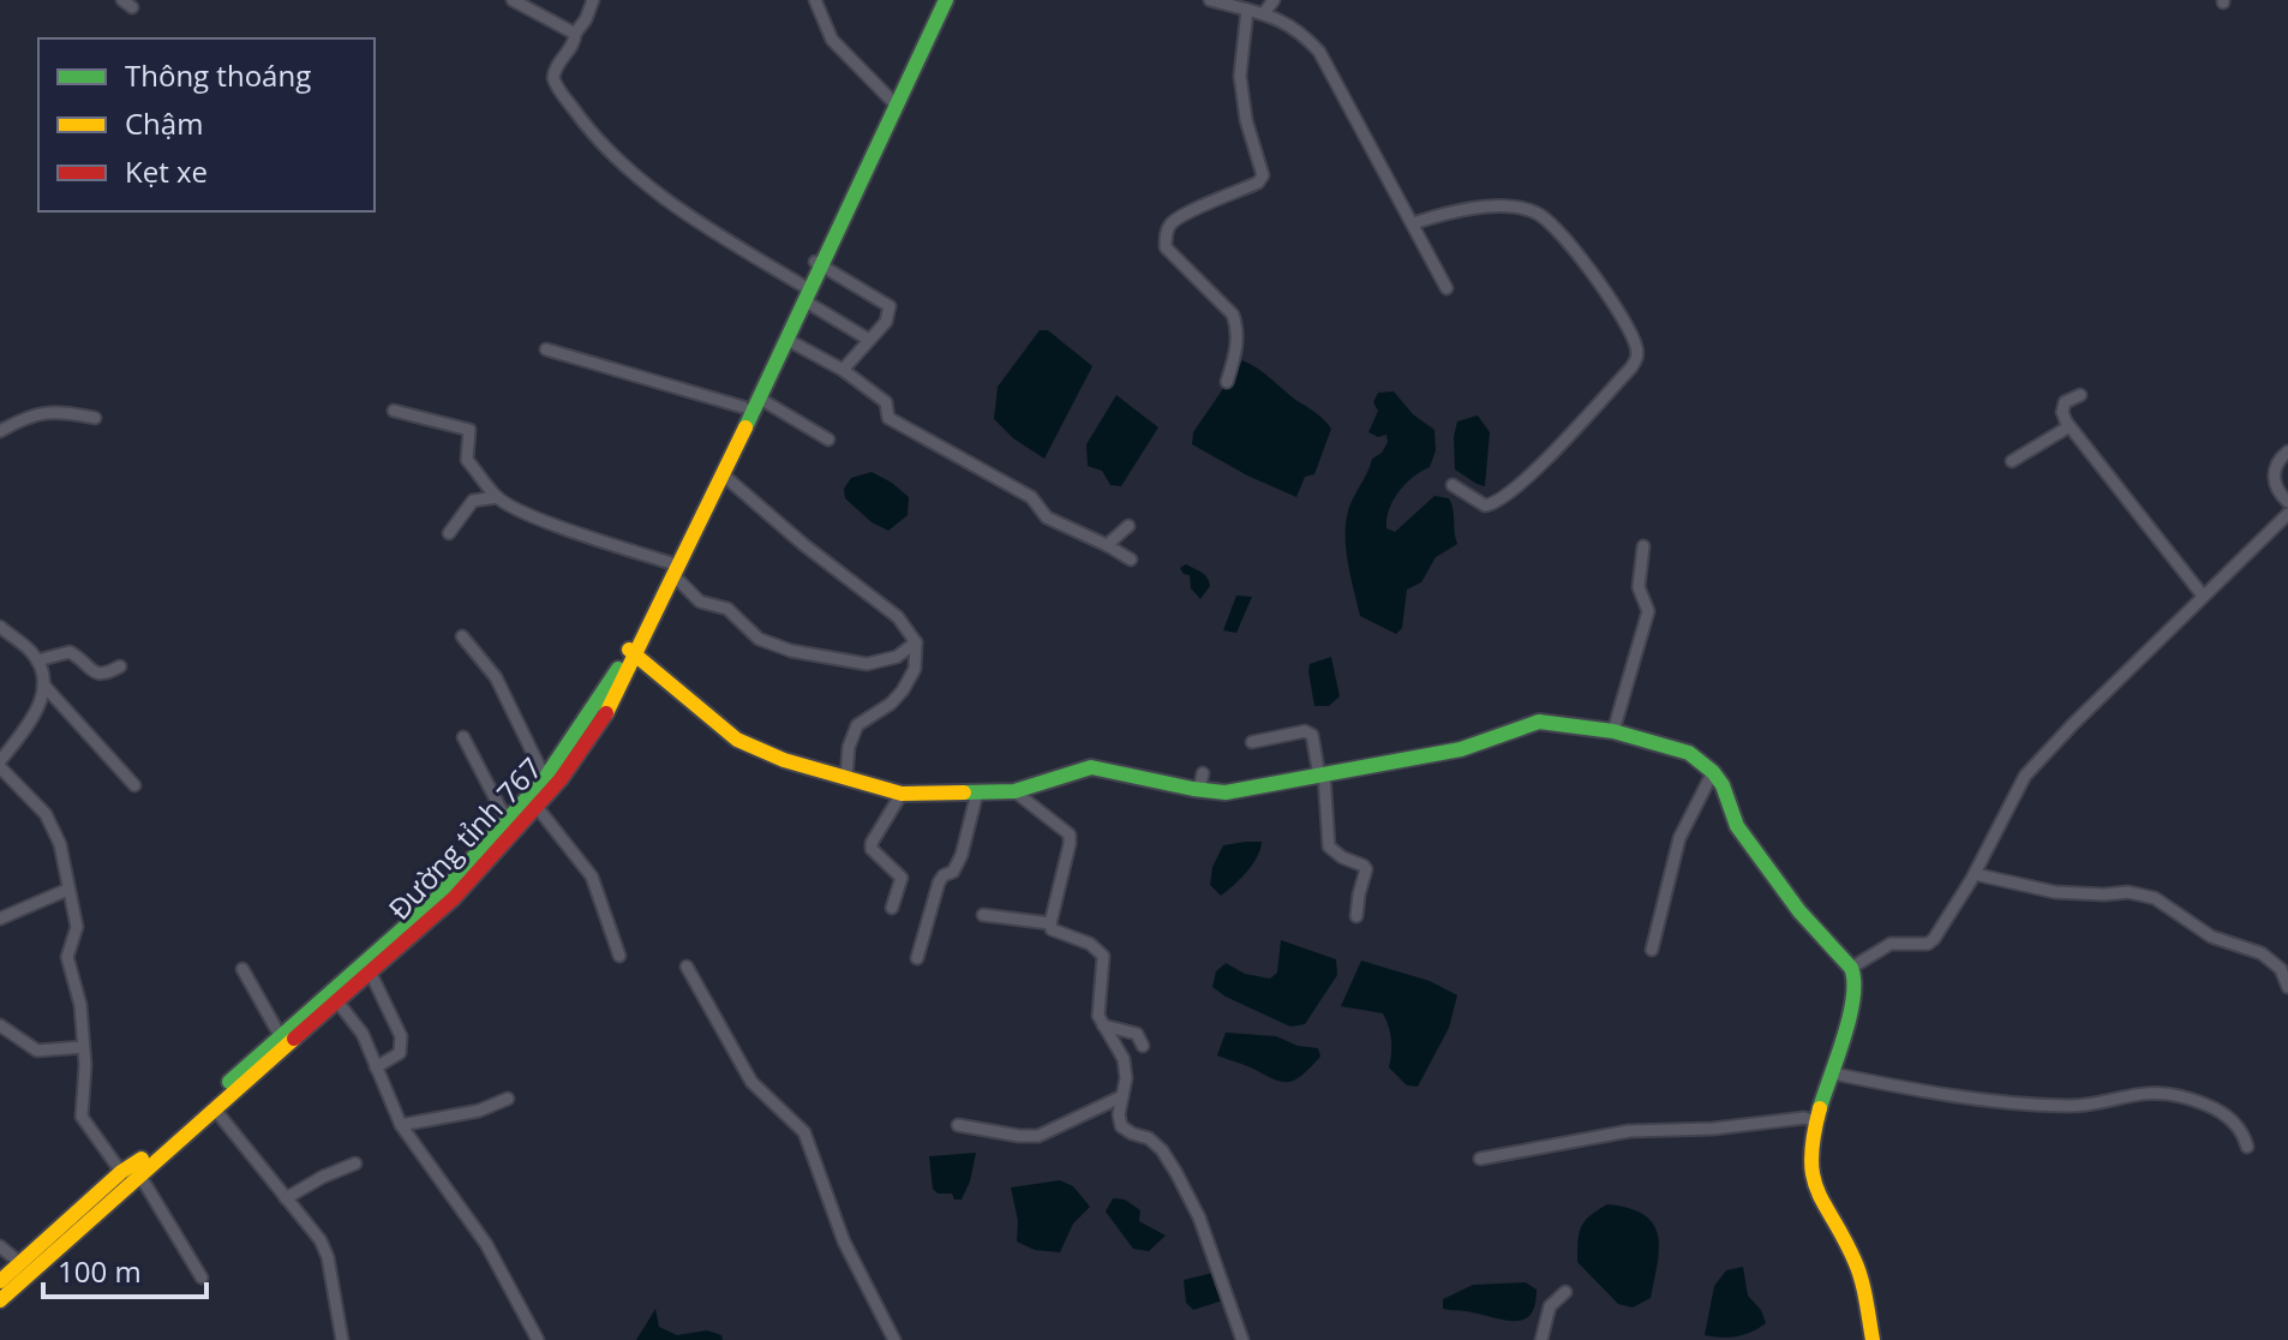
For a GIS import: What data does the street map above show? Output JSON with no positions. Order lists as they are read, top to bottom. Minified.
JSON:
{"streets":{"main road":["Đường tỉnh 767"]},"legend":["Thông thoáng","Chậm","Kẹt xe"],"scale_bar":"100 m"}
